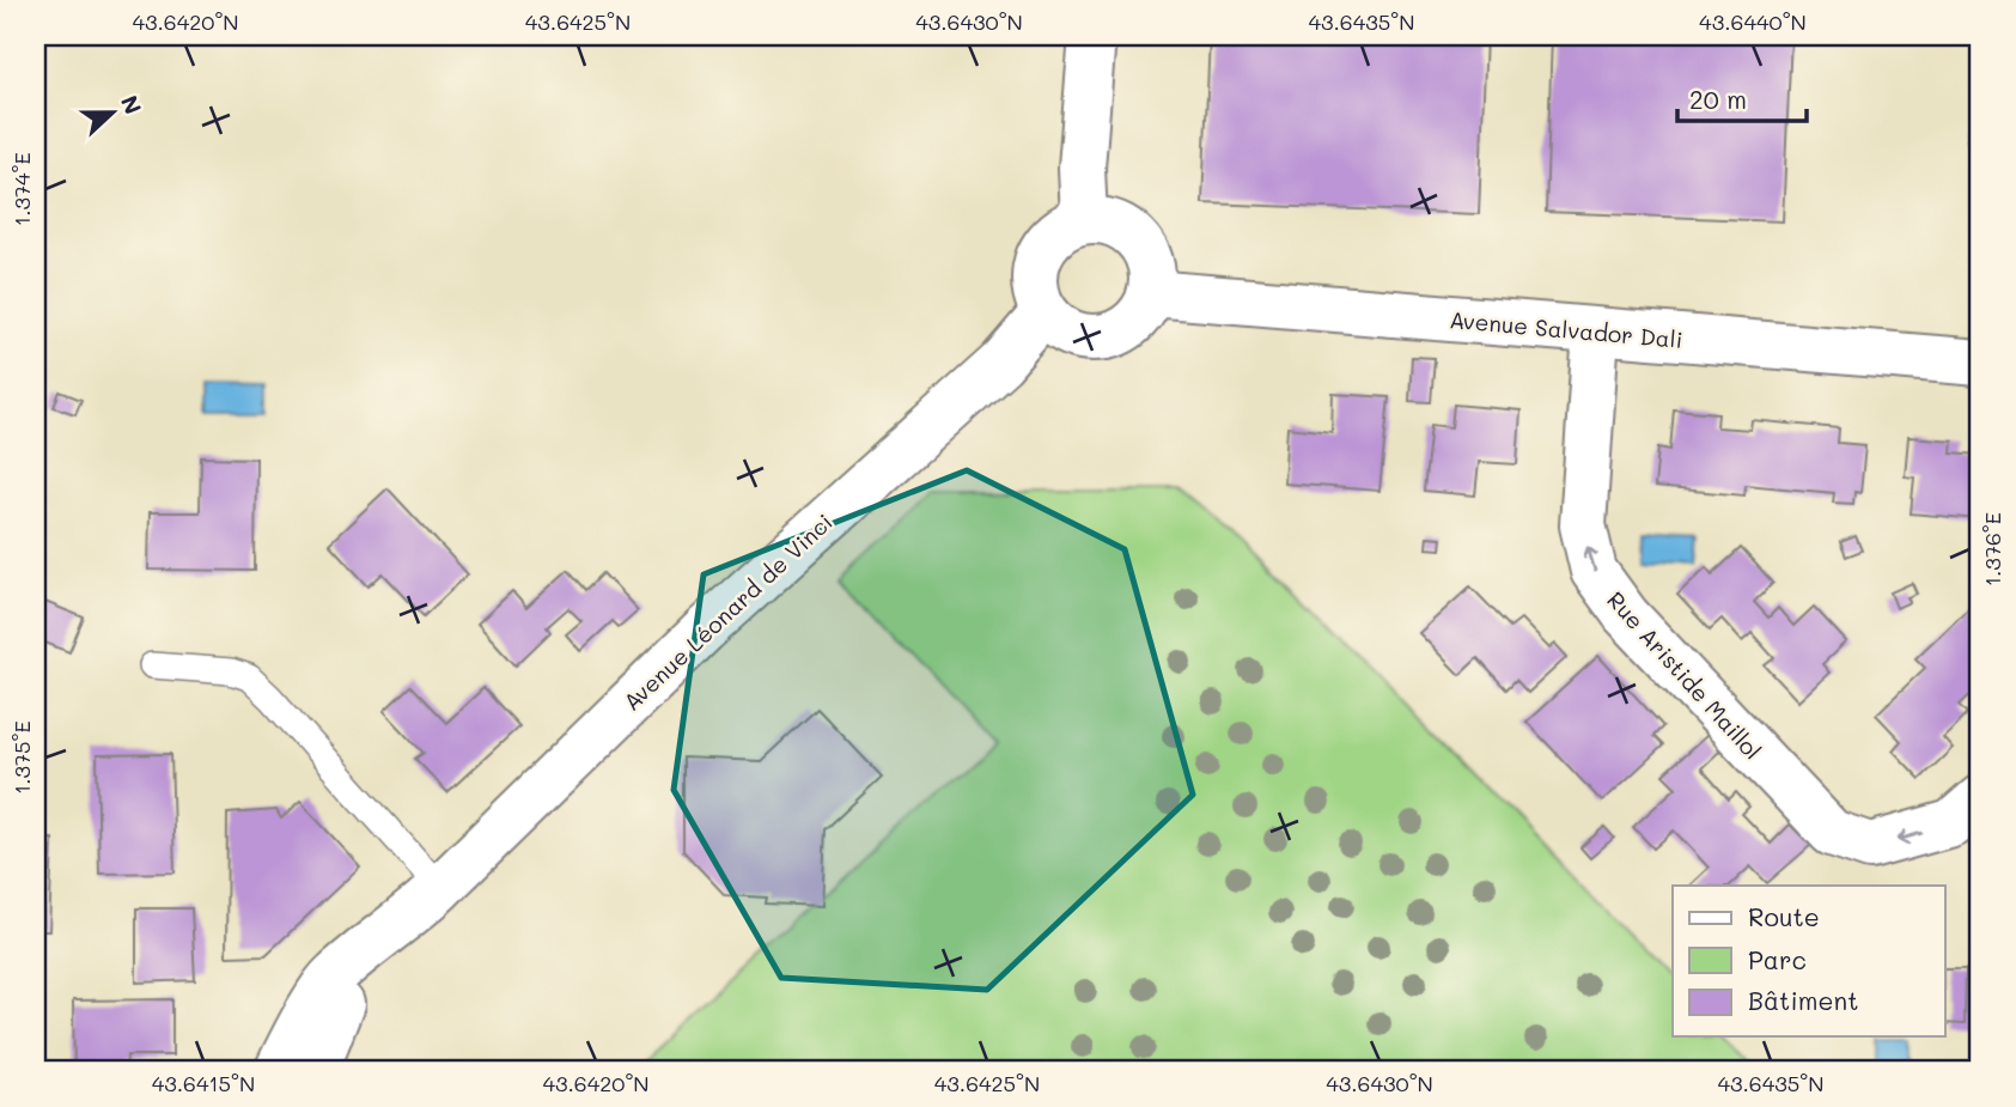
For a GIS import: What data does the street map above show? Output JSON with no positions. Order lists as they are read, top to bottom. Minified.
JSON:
{"streets":{"street":["Avenue Salvador Dali","Avenue Léonard de Vinci","Rue Aristide Maillol"]},"crossings":[["Avenue Salvador Dali","Avenue Léonard de Vinci"],["Avenue Salvador Dali","Rue Aristide Maillol"]],"legend":["Route","Parc","Bâtiment"],"scale_bar":"20 m","north":"right","coordinates":["43.6420°N","43.6425°N","43.6430°N","43.6435°N","43.6440°N","1.374°E","1.376°E","1.375°E","43.6415°N"]}
